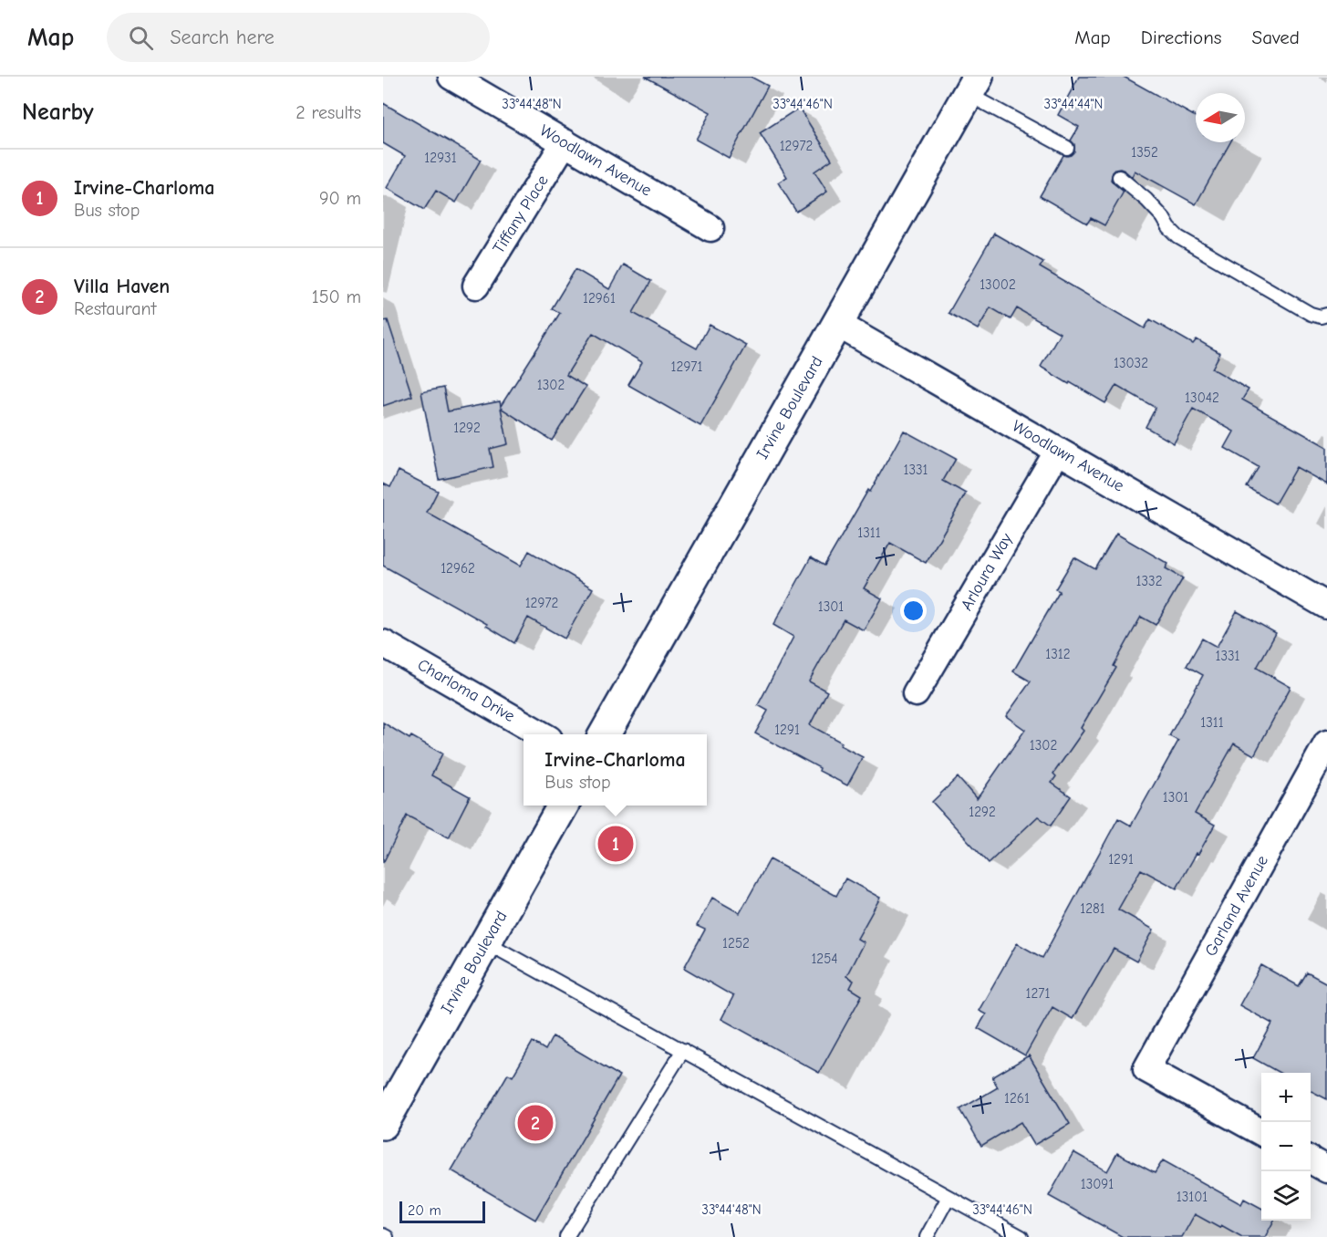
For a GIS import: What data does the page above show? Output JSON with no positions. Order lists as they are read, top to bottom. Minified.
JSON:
{"streets":{"main road":["Irvine Boulevard"],"street":["Woodlawn Avenue","Tiffany Place","Arloura Way","Charloma Drive","Garland Avenue"]},"crossings":[["Woodlawn Avenue","Tiffany Place"],["Woodlawn Avenue","Irvine Boulevard"],["Woodlawn Avenue","Arloura Way"]],"house_numbers":["12972","1352","12931","13002","12961","13032","12971","1302","13042","1292","1331","1311","12962","1332","12972","1301","1312","1331","1311","1291","1302","1301","1292","1291","1281","1252","1254","1271","1261","13091","13101"],"scale_bar":"20 m","north":"left","page":{"header":"Map","search":"Search here","nav":["Map","Directions","Saved"],"heading":["Nearby","2 results"],"list":[{"mark":"1","name":"Irvine-Charloma","note":"Bus stop","value":"90 m"},{"mark":"2","name":"Villa Haven","note":"Restaurant","value":"150 m"}],"popup":["Irvine-Charloma","Bus stop"],"pins":["1","2"],"map_buttons":["+","−"],"scale":"20 m"},"coordinates":["33°44'48\"N","33°44'46\"N","33°44'44\"N"]}
